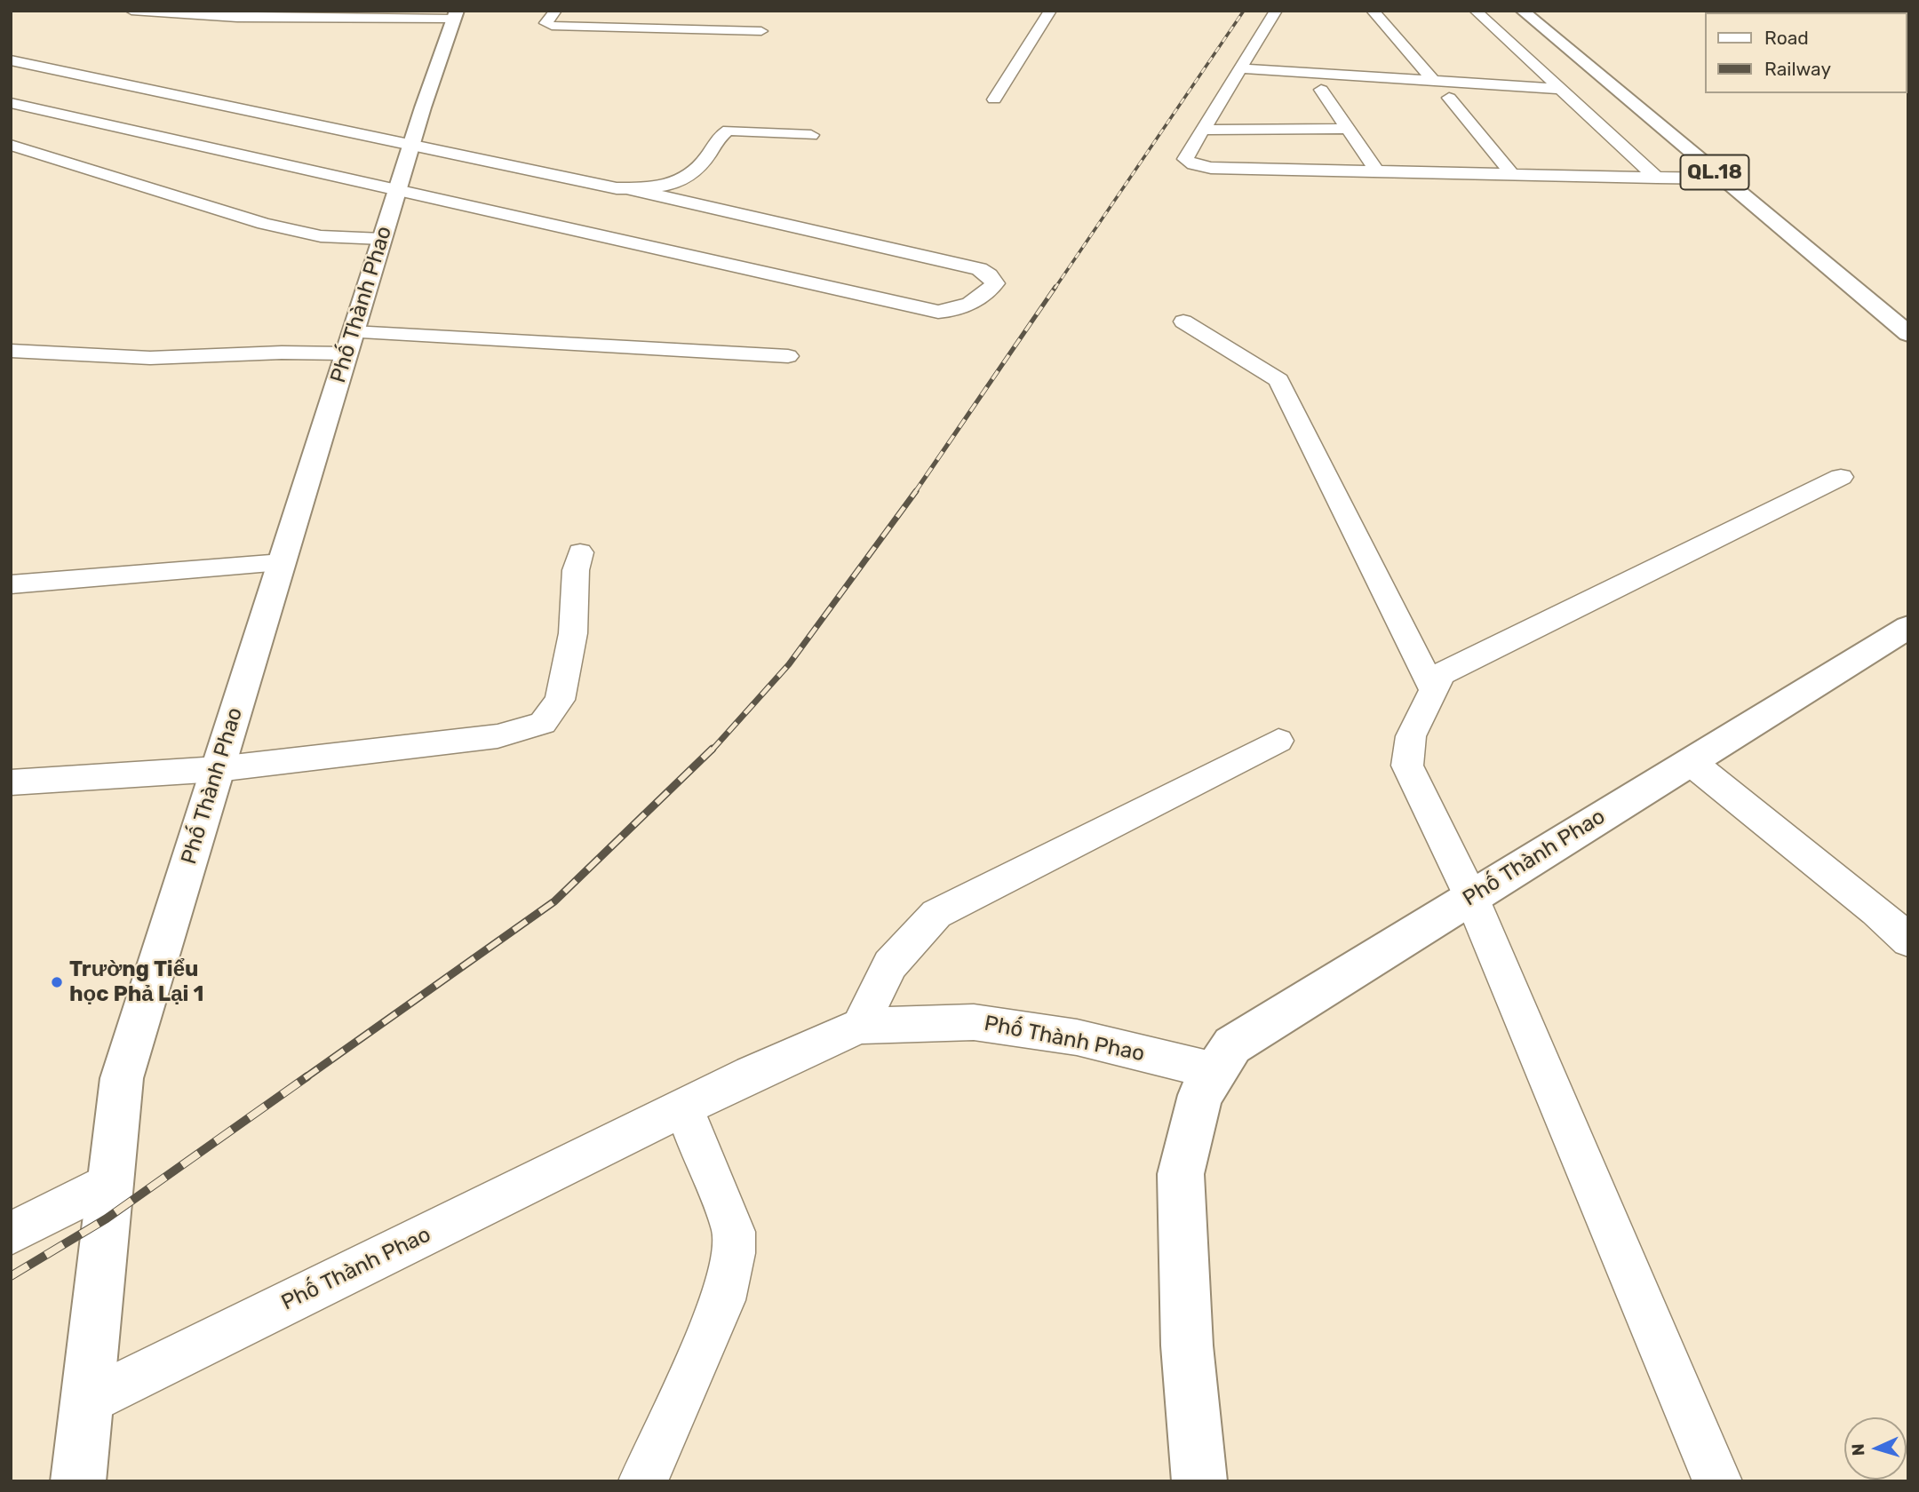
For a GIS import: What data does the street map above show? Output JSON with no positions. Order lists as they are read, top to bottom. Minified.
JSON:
{"streets":{"main road":["QL.18","Phố Thành Phao"]},"places":["Trường Tiểu học Phả Lại 1"],"legend":["Road","Railway"],"north":"left"}
